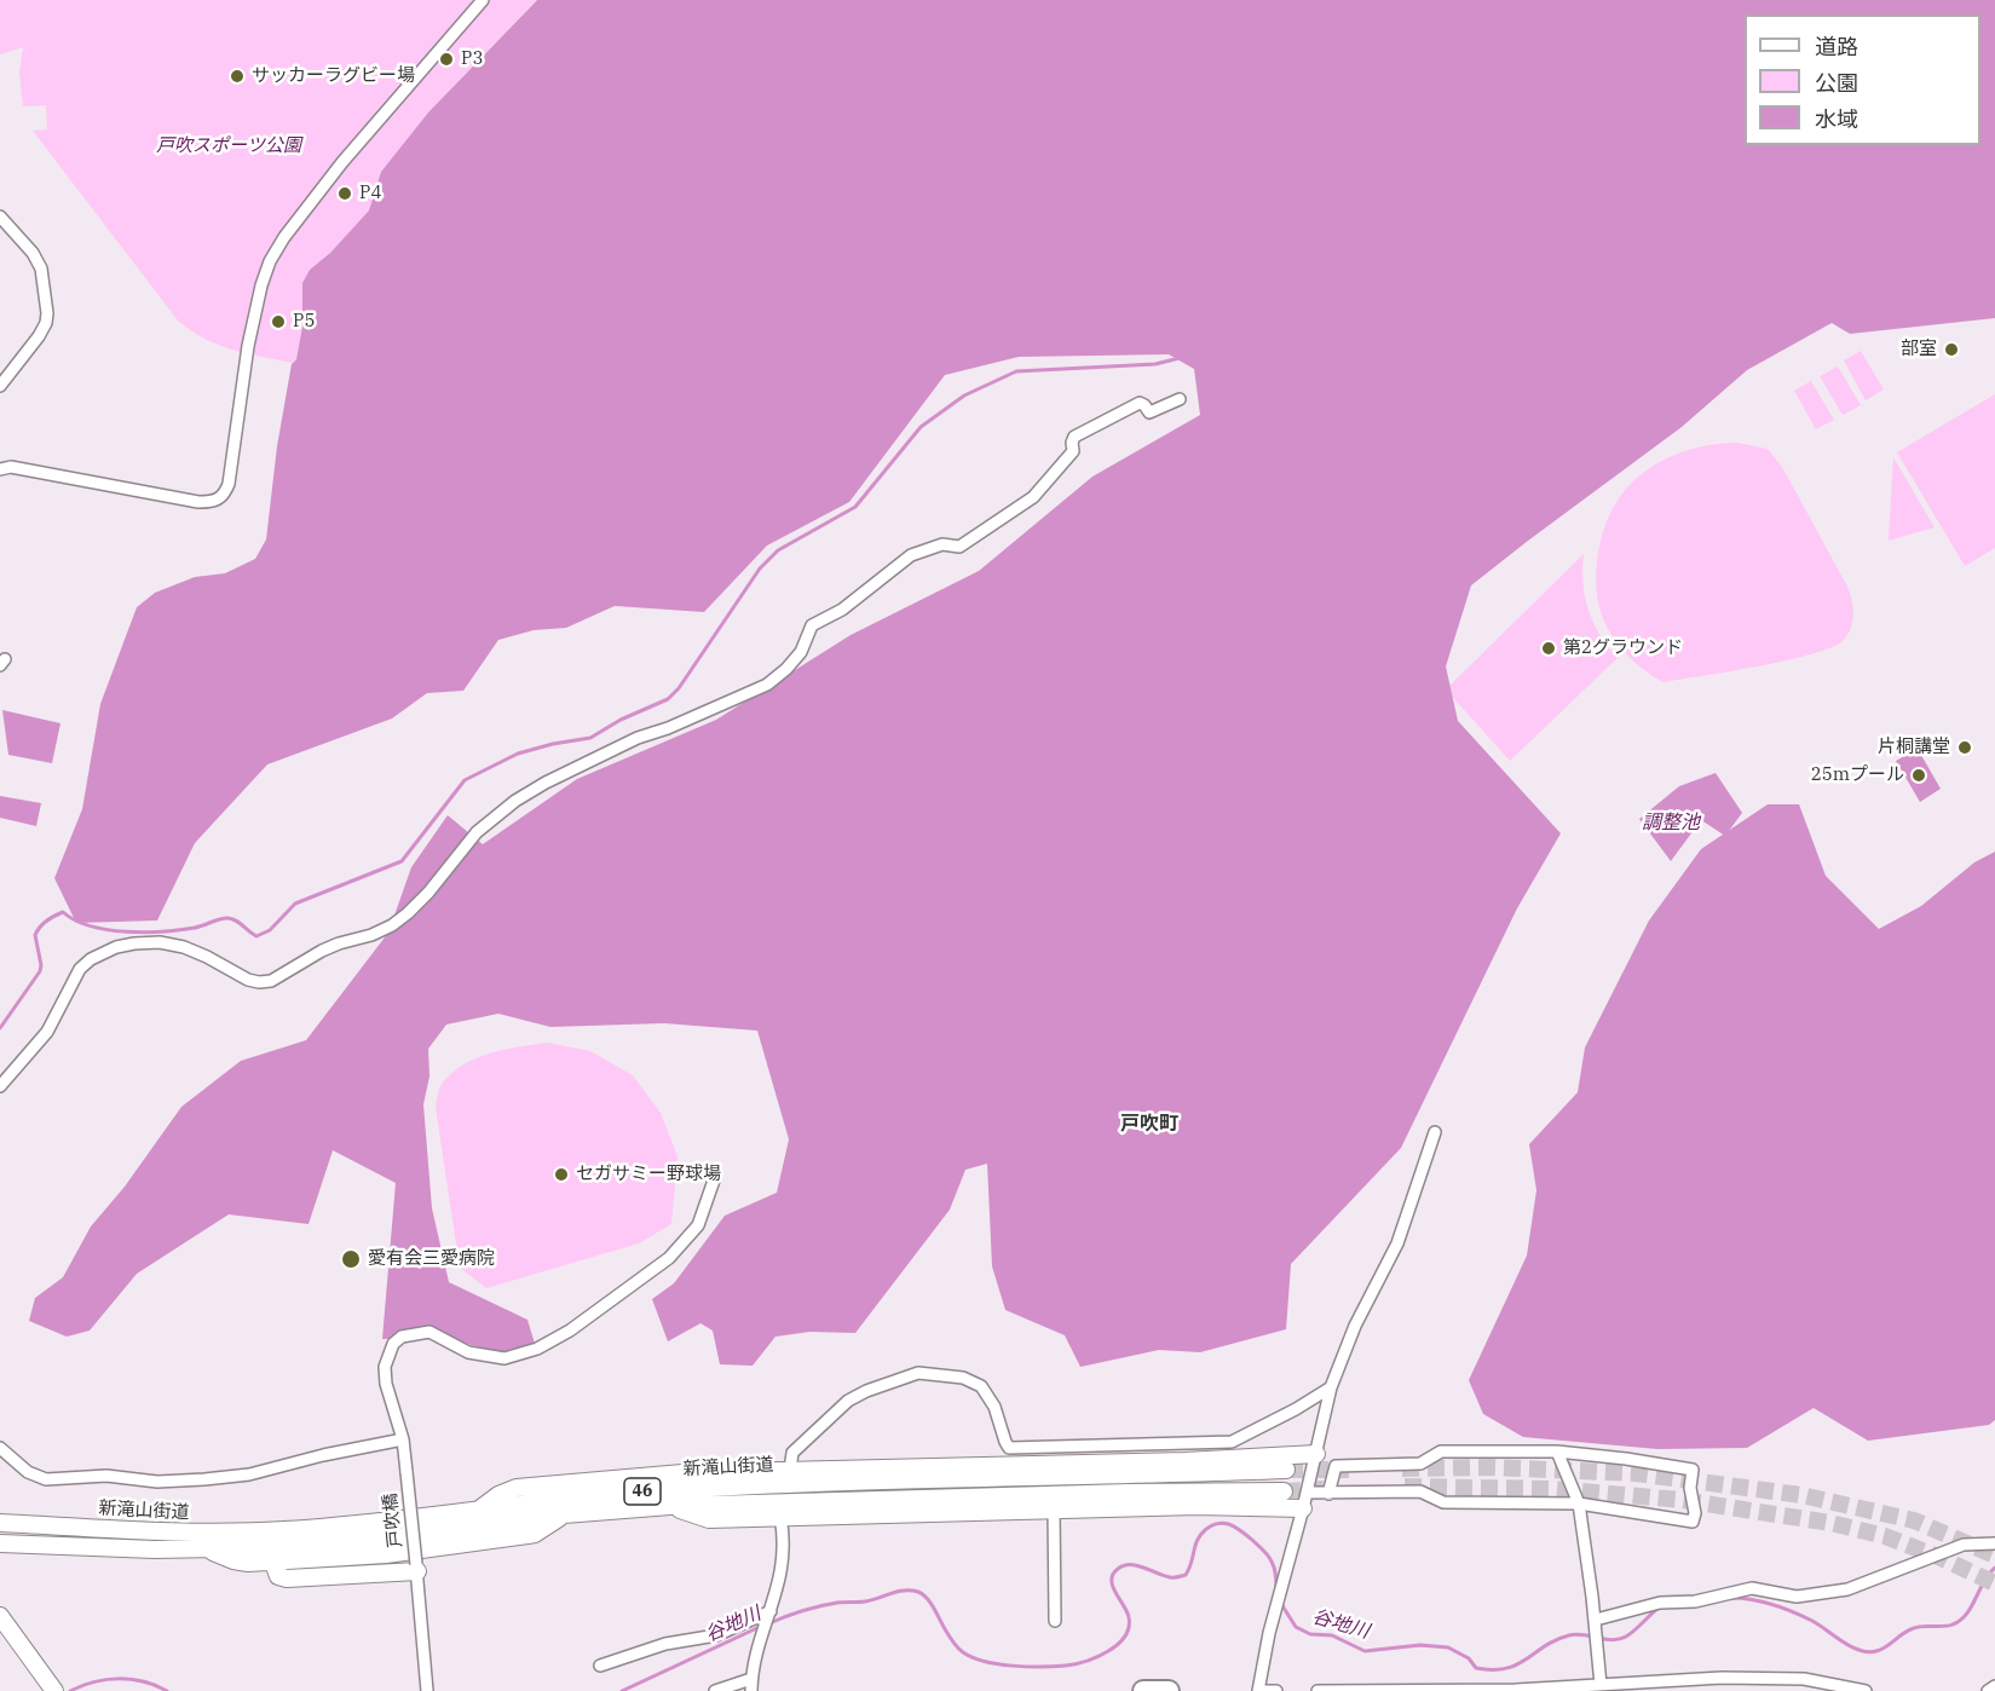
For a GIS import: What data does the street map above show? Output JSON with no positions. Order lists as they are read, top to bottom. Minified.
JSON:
{"streets":{"main road":["新滝山街道","46"],"street":["戸吹橋"]},"crossings":[["新滝山街道","46"],["46","戸吹橋"]],"districts":["戸吹町"],"water":["調整池","谷地川"],"parks":["戸吹スポーツ公園"],"places":["P3","サッカーラグビー場","P4","P5","部室","第2グラウンド","片桐講堂","25mプール","セガサミー野球場","愛有会三愛病院"],"legend":["道路","公園","水域"]}
